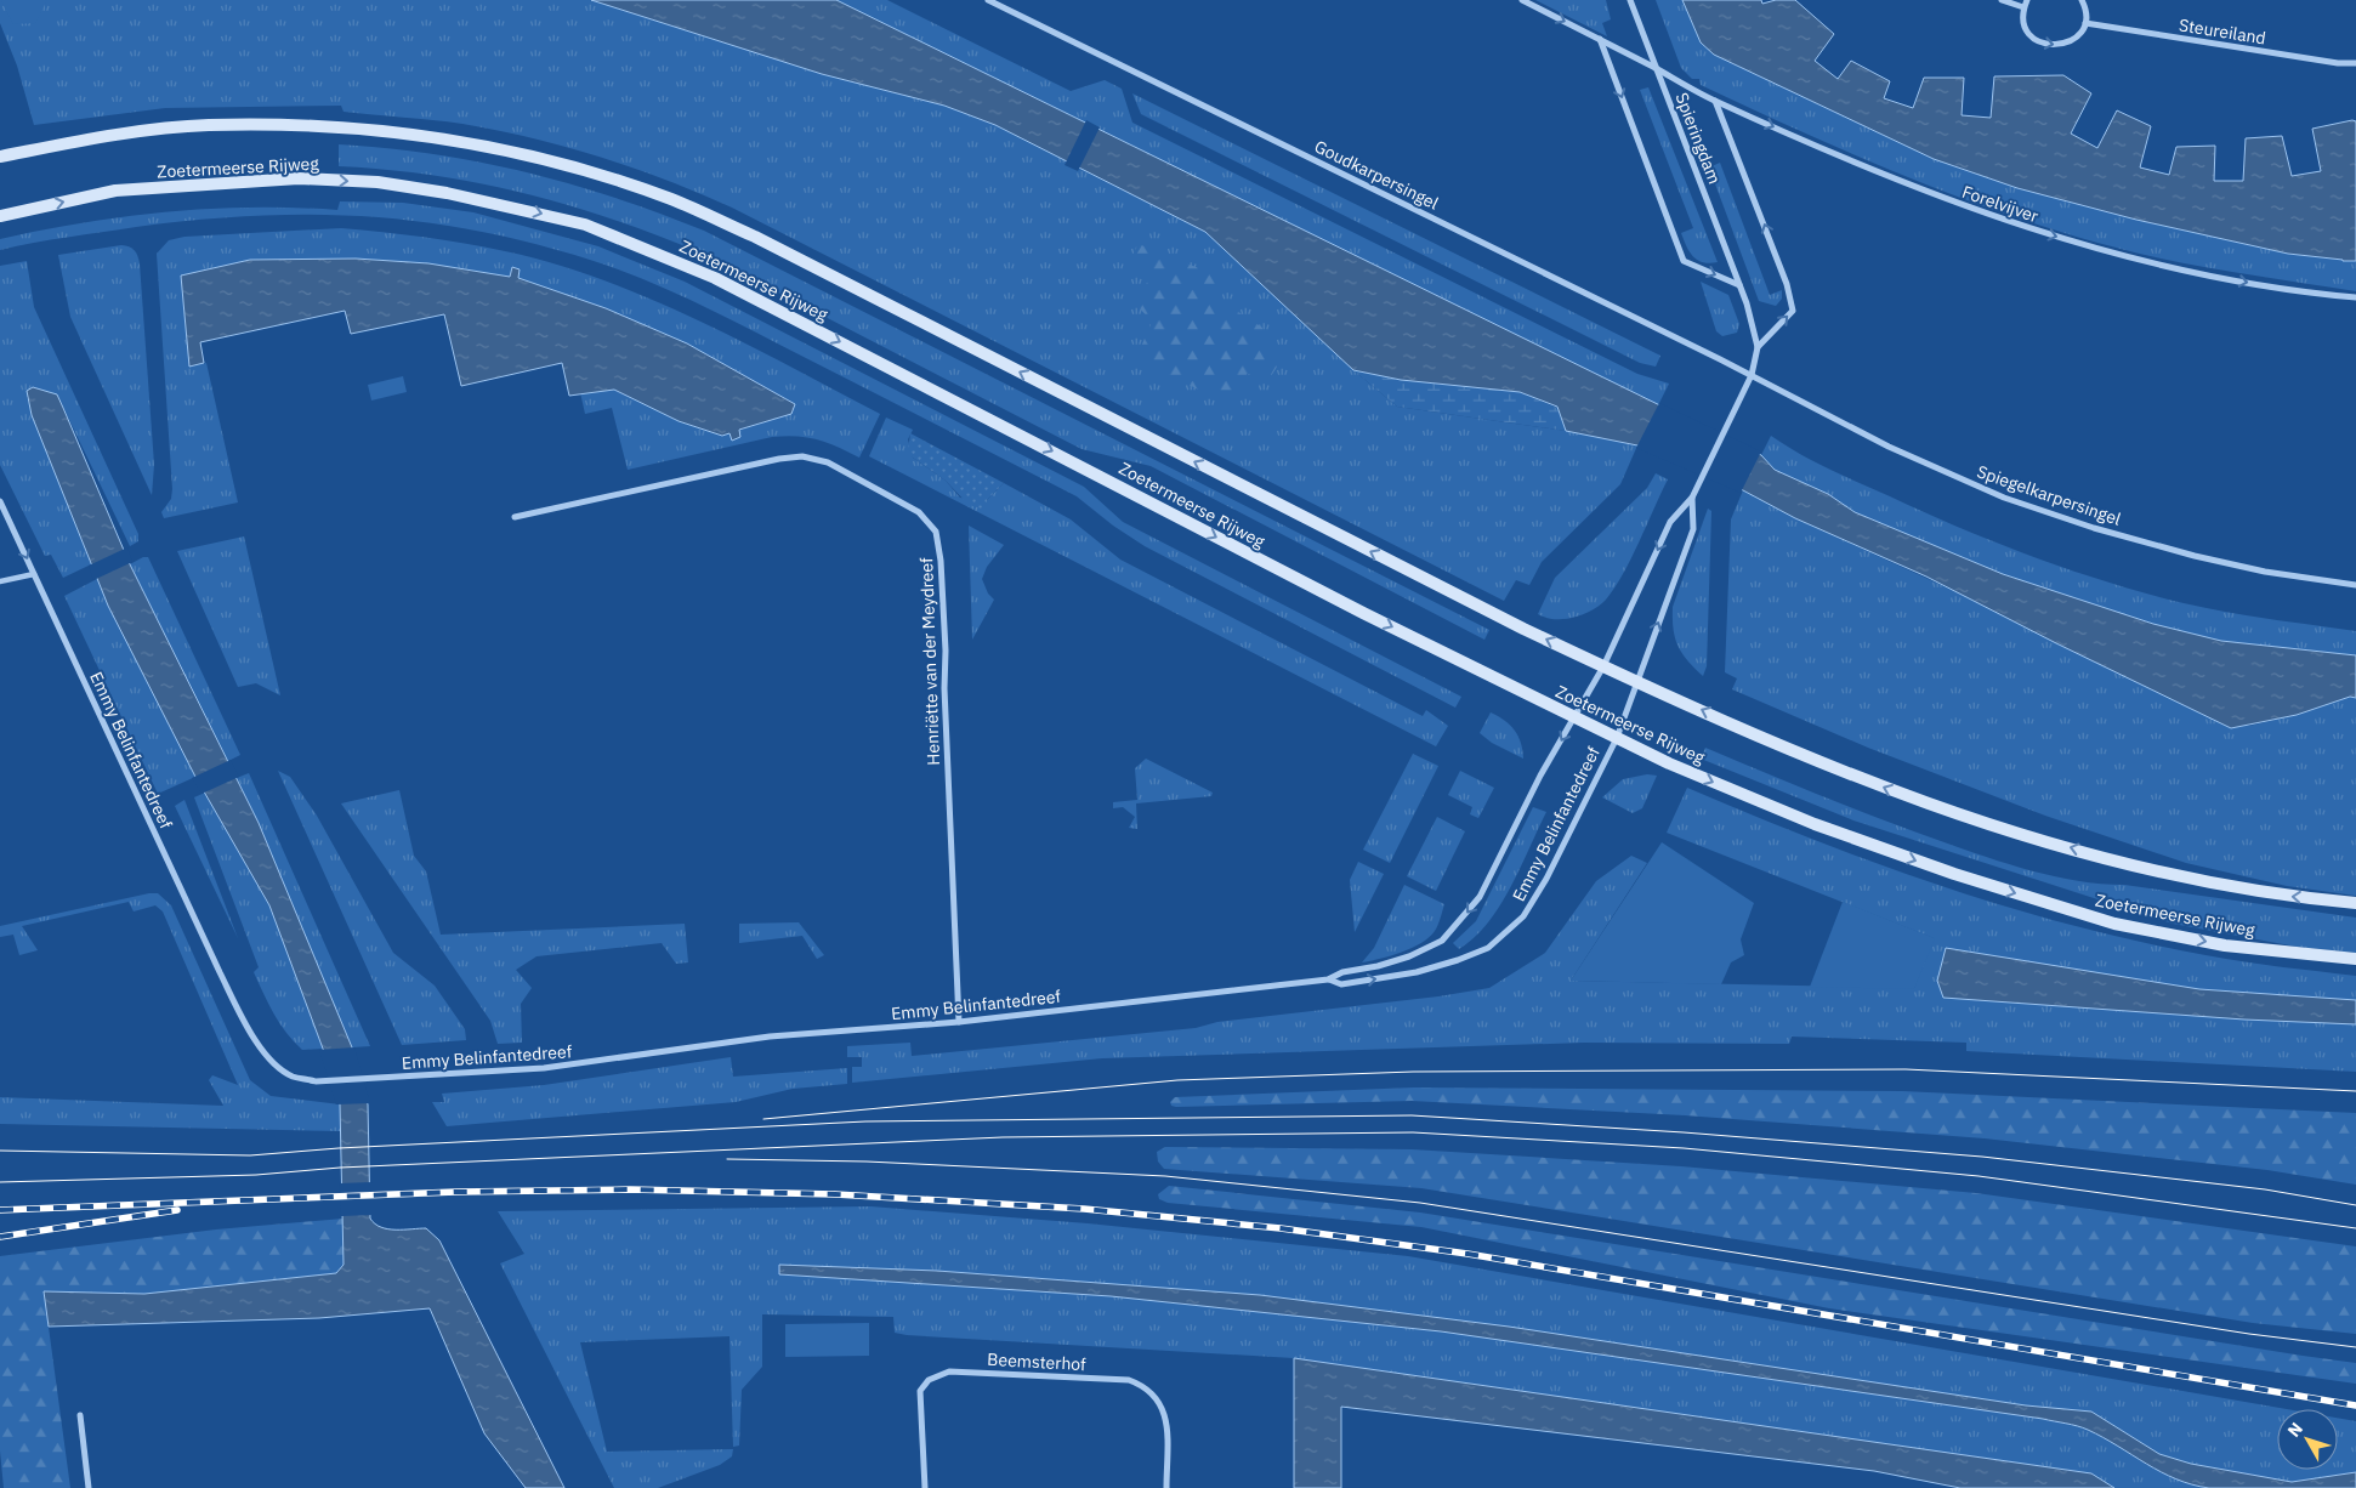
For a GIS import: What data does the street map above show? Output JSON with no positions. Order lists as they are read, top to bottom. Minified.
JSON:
{"streets":{"main road":["Zoetermeerse Rijweg"],"street":["Steureiland","Spieringdam","Goudkarpersingel","Forelvijver","Spiegelkarpersingel","Henriëtte van der Meydreef","Emmy Belinfantedreef","Beemsterhof"]},"crossings":[["Spieringdam","Goudkarpersingel"],["Spieringdam","Forelvijver"],["Spieringdam","Spiegelkarpersingel"],["Spieringdam","Emmy Belinfantedreef"],["Zoetermeerse Rijweg","Emmy Belinfantedreef"],["Goudkarpersingel","Spiegelkarpersingel"],["Henriëtte van der Meydreef","Emmy Belinfantedreef"]],"one_way":["Forelvijver"],"north":"top left"}
